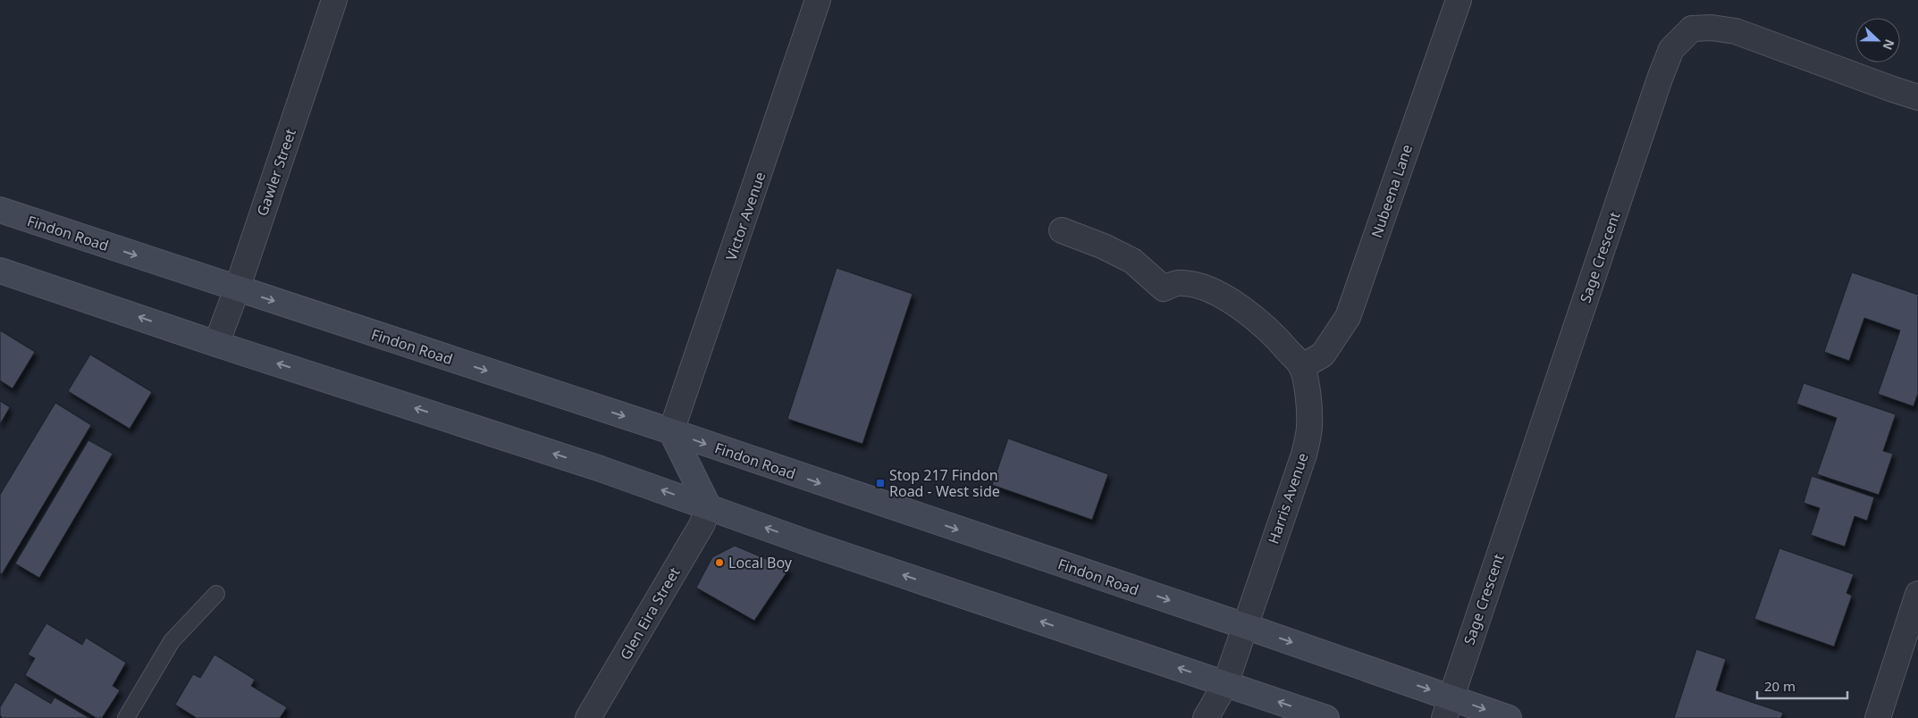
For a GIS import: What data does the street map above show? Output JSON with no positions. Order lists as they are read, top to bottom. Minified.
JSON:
{"streets":{"main road":["Findon Road"],"street":["Gawler Street","Nubeena Lane","Victor Avenue","Sage Crescent","Harris Avenue","Glen Eira Street"]},"crossings":[["Gawler Street","Findon Road"],["Nubeena Lane","Harris Avenue"],["Victor Avenue","Findon Road"],["Findon Road","Sage Crescent"],["Findon Road","Harris Avenue"]],"places":{"transit":["Stop 217 Findon Road - West side"],"other":["Local Boy"]},"scale_bar":"20 m","north":"right"}
